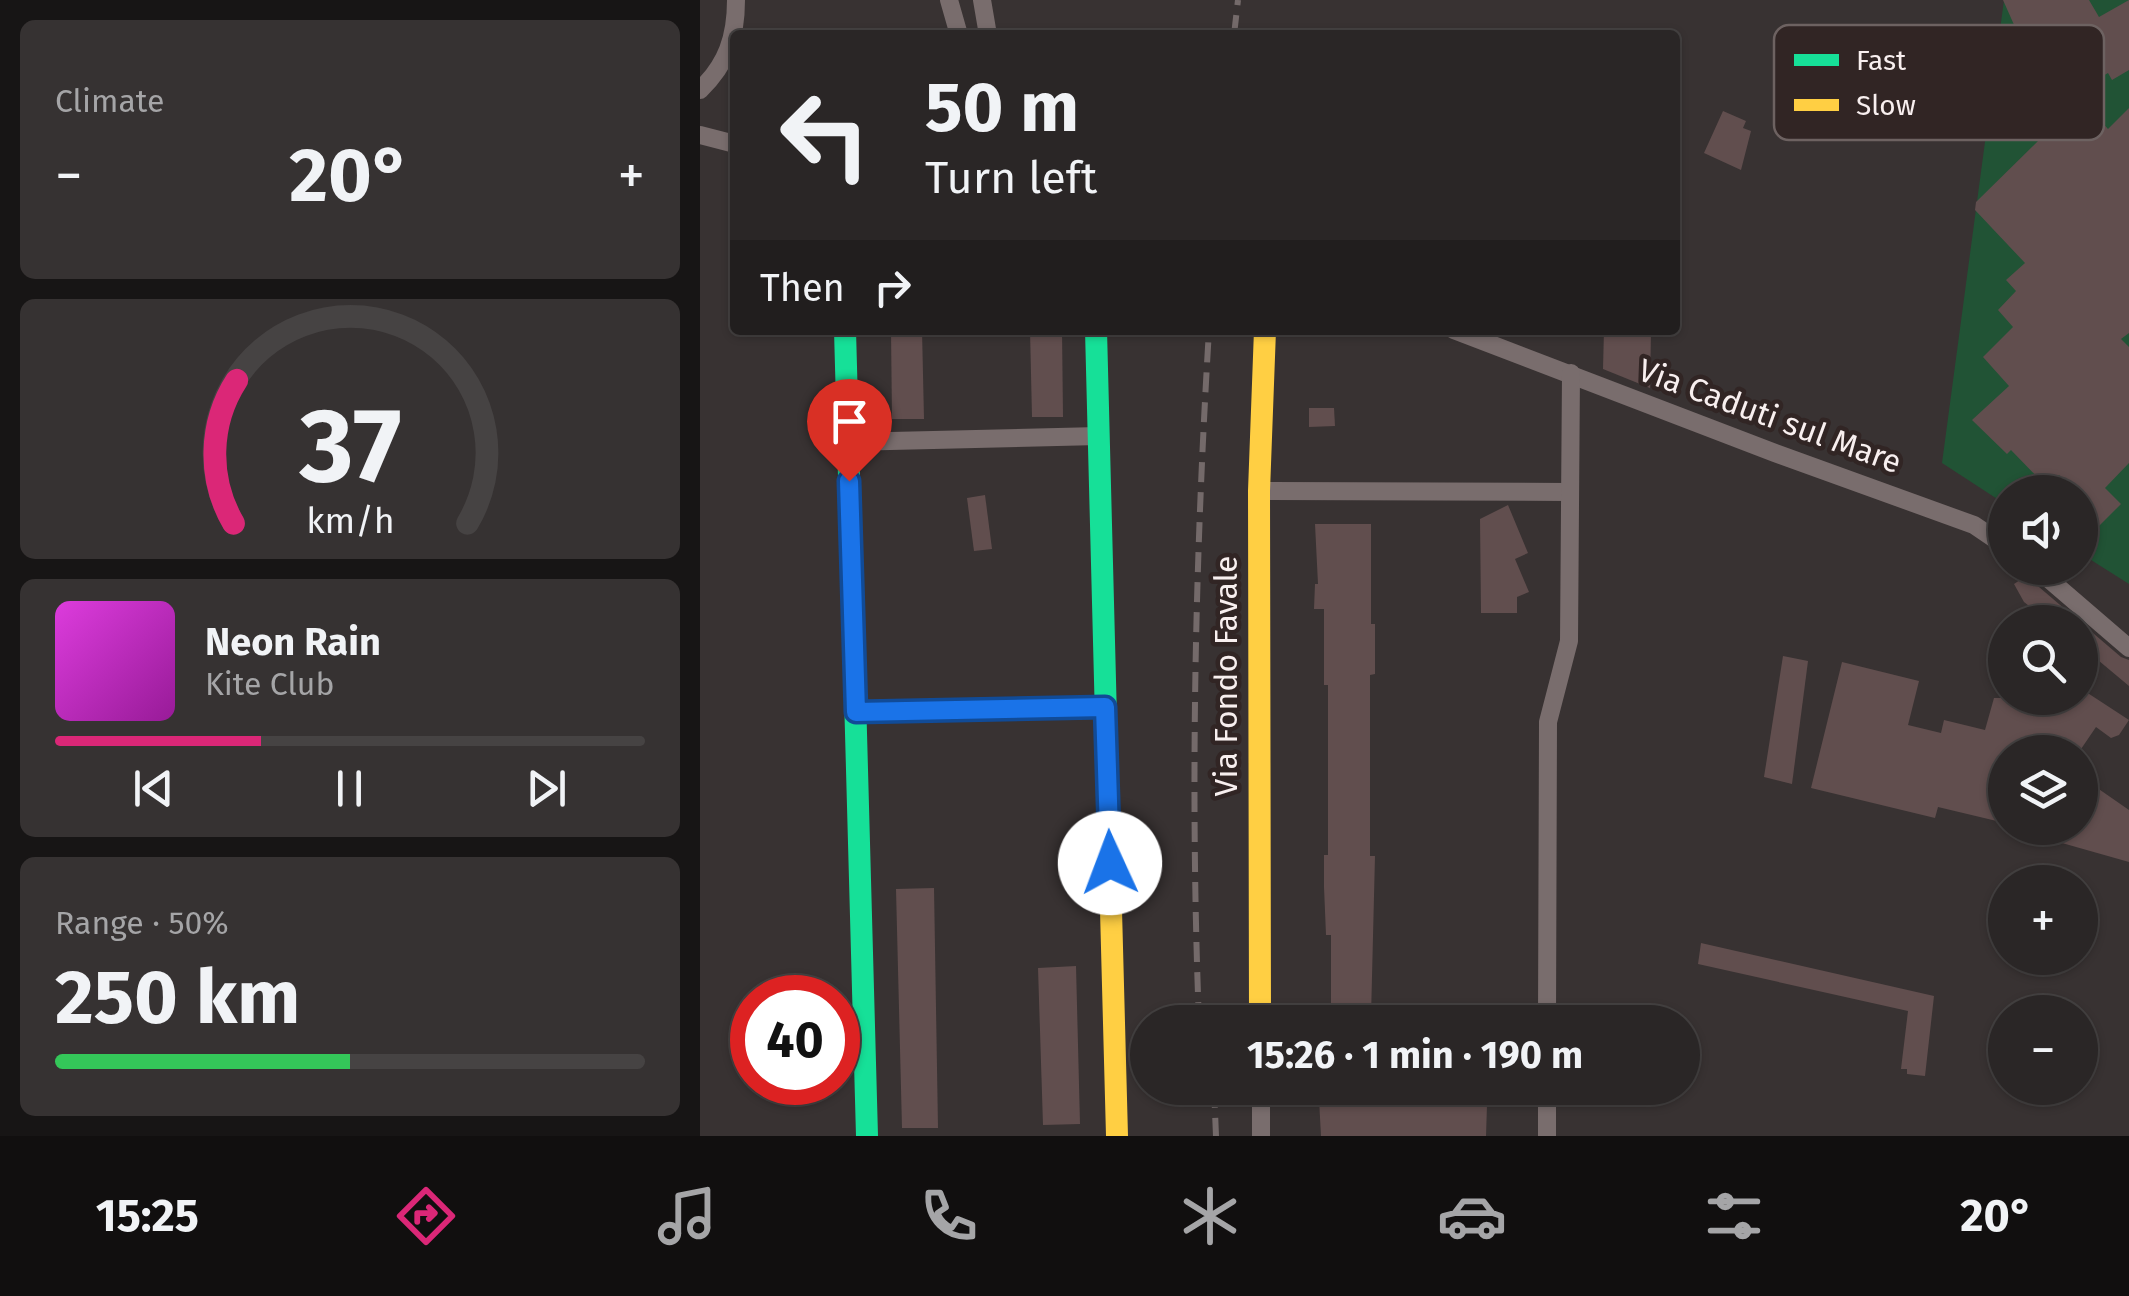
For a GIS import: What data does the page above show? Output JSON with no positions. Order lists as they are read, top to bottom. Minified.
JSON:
{"streets":{"street":["Via Caduti sul Mare","Via Fondo Favale"]},"legend":["Fast","Slow"],"page":{"tile":["Climate",["Range · 50%","250 km"]],"turn":["50 m","Turn left"],"heat":["−","20°","+"],"then":"Then","map_buttons":["+","−"],"song":["Neon Rain","Kite Club"],"limit":"40","trip":"15:26 · 1 min · 190 m","tabs":["15:25","20°"],"gauge":["37","km/h"]}}
